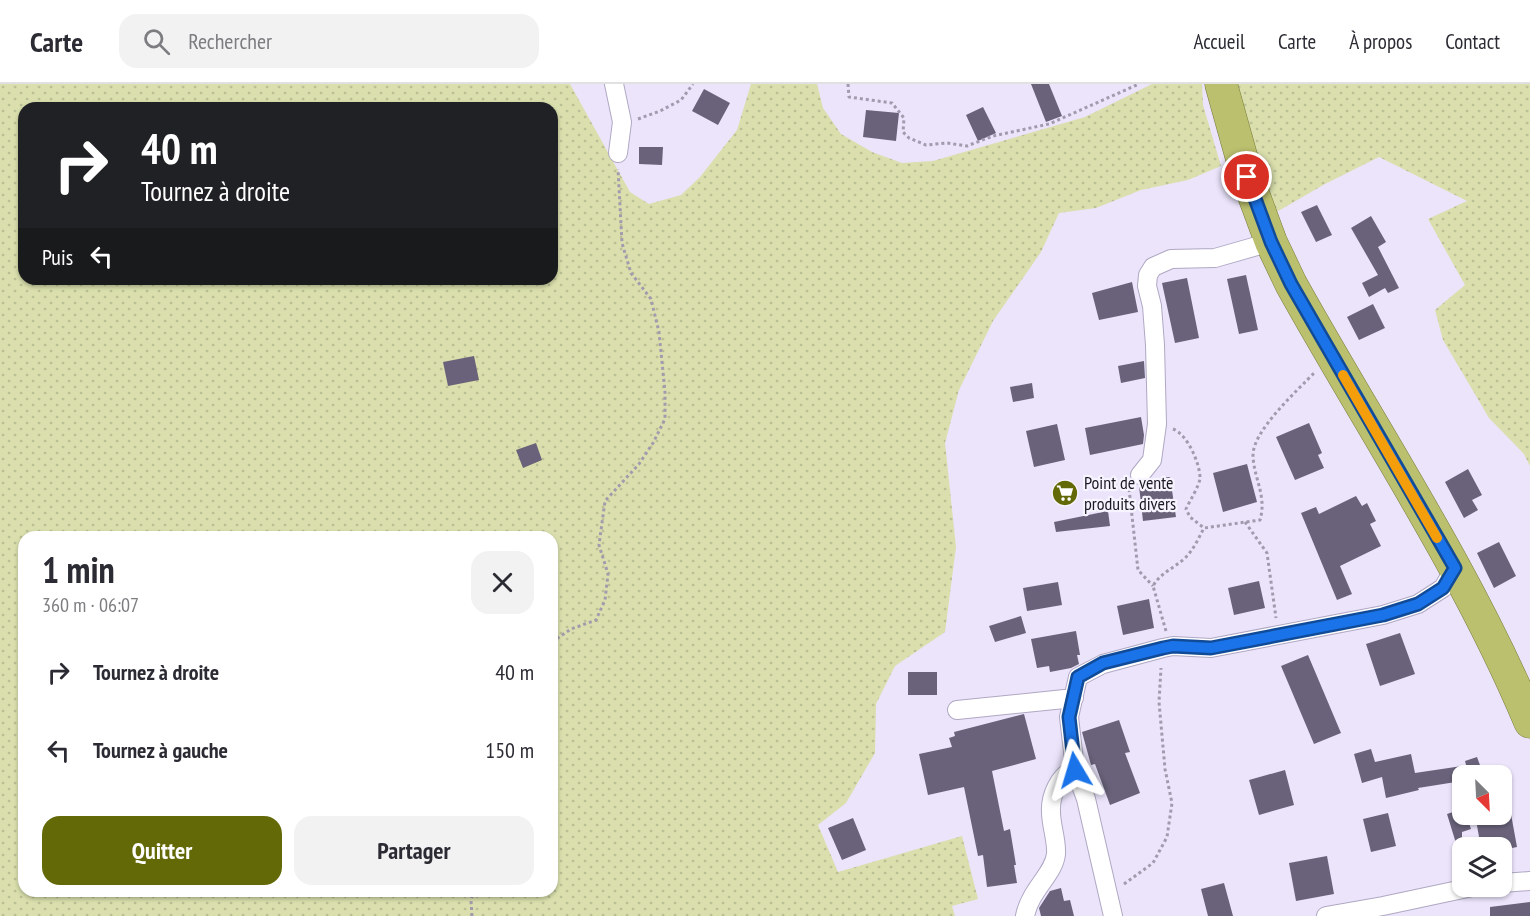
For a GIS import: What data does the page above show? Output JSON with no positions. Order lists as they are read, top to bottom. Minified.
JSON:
{"places":{"supermarket":["Point de vente produits divers"]},"north":"bottom right","page":{"header":"Carte","search":"Rechercher","nav":["Accueil","Carte","À propos","Contact"],"turn":["40 m","Tournez à droite"],"then":"Puis","heading":["1 min","360 m · 06:07"],"list":[{"name":"Tournez à droite","value":"40 m"},{"name":"Tournez à gauche","value":"150 m"}],"buttons":["Quitter","Partager"]}}
